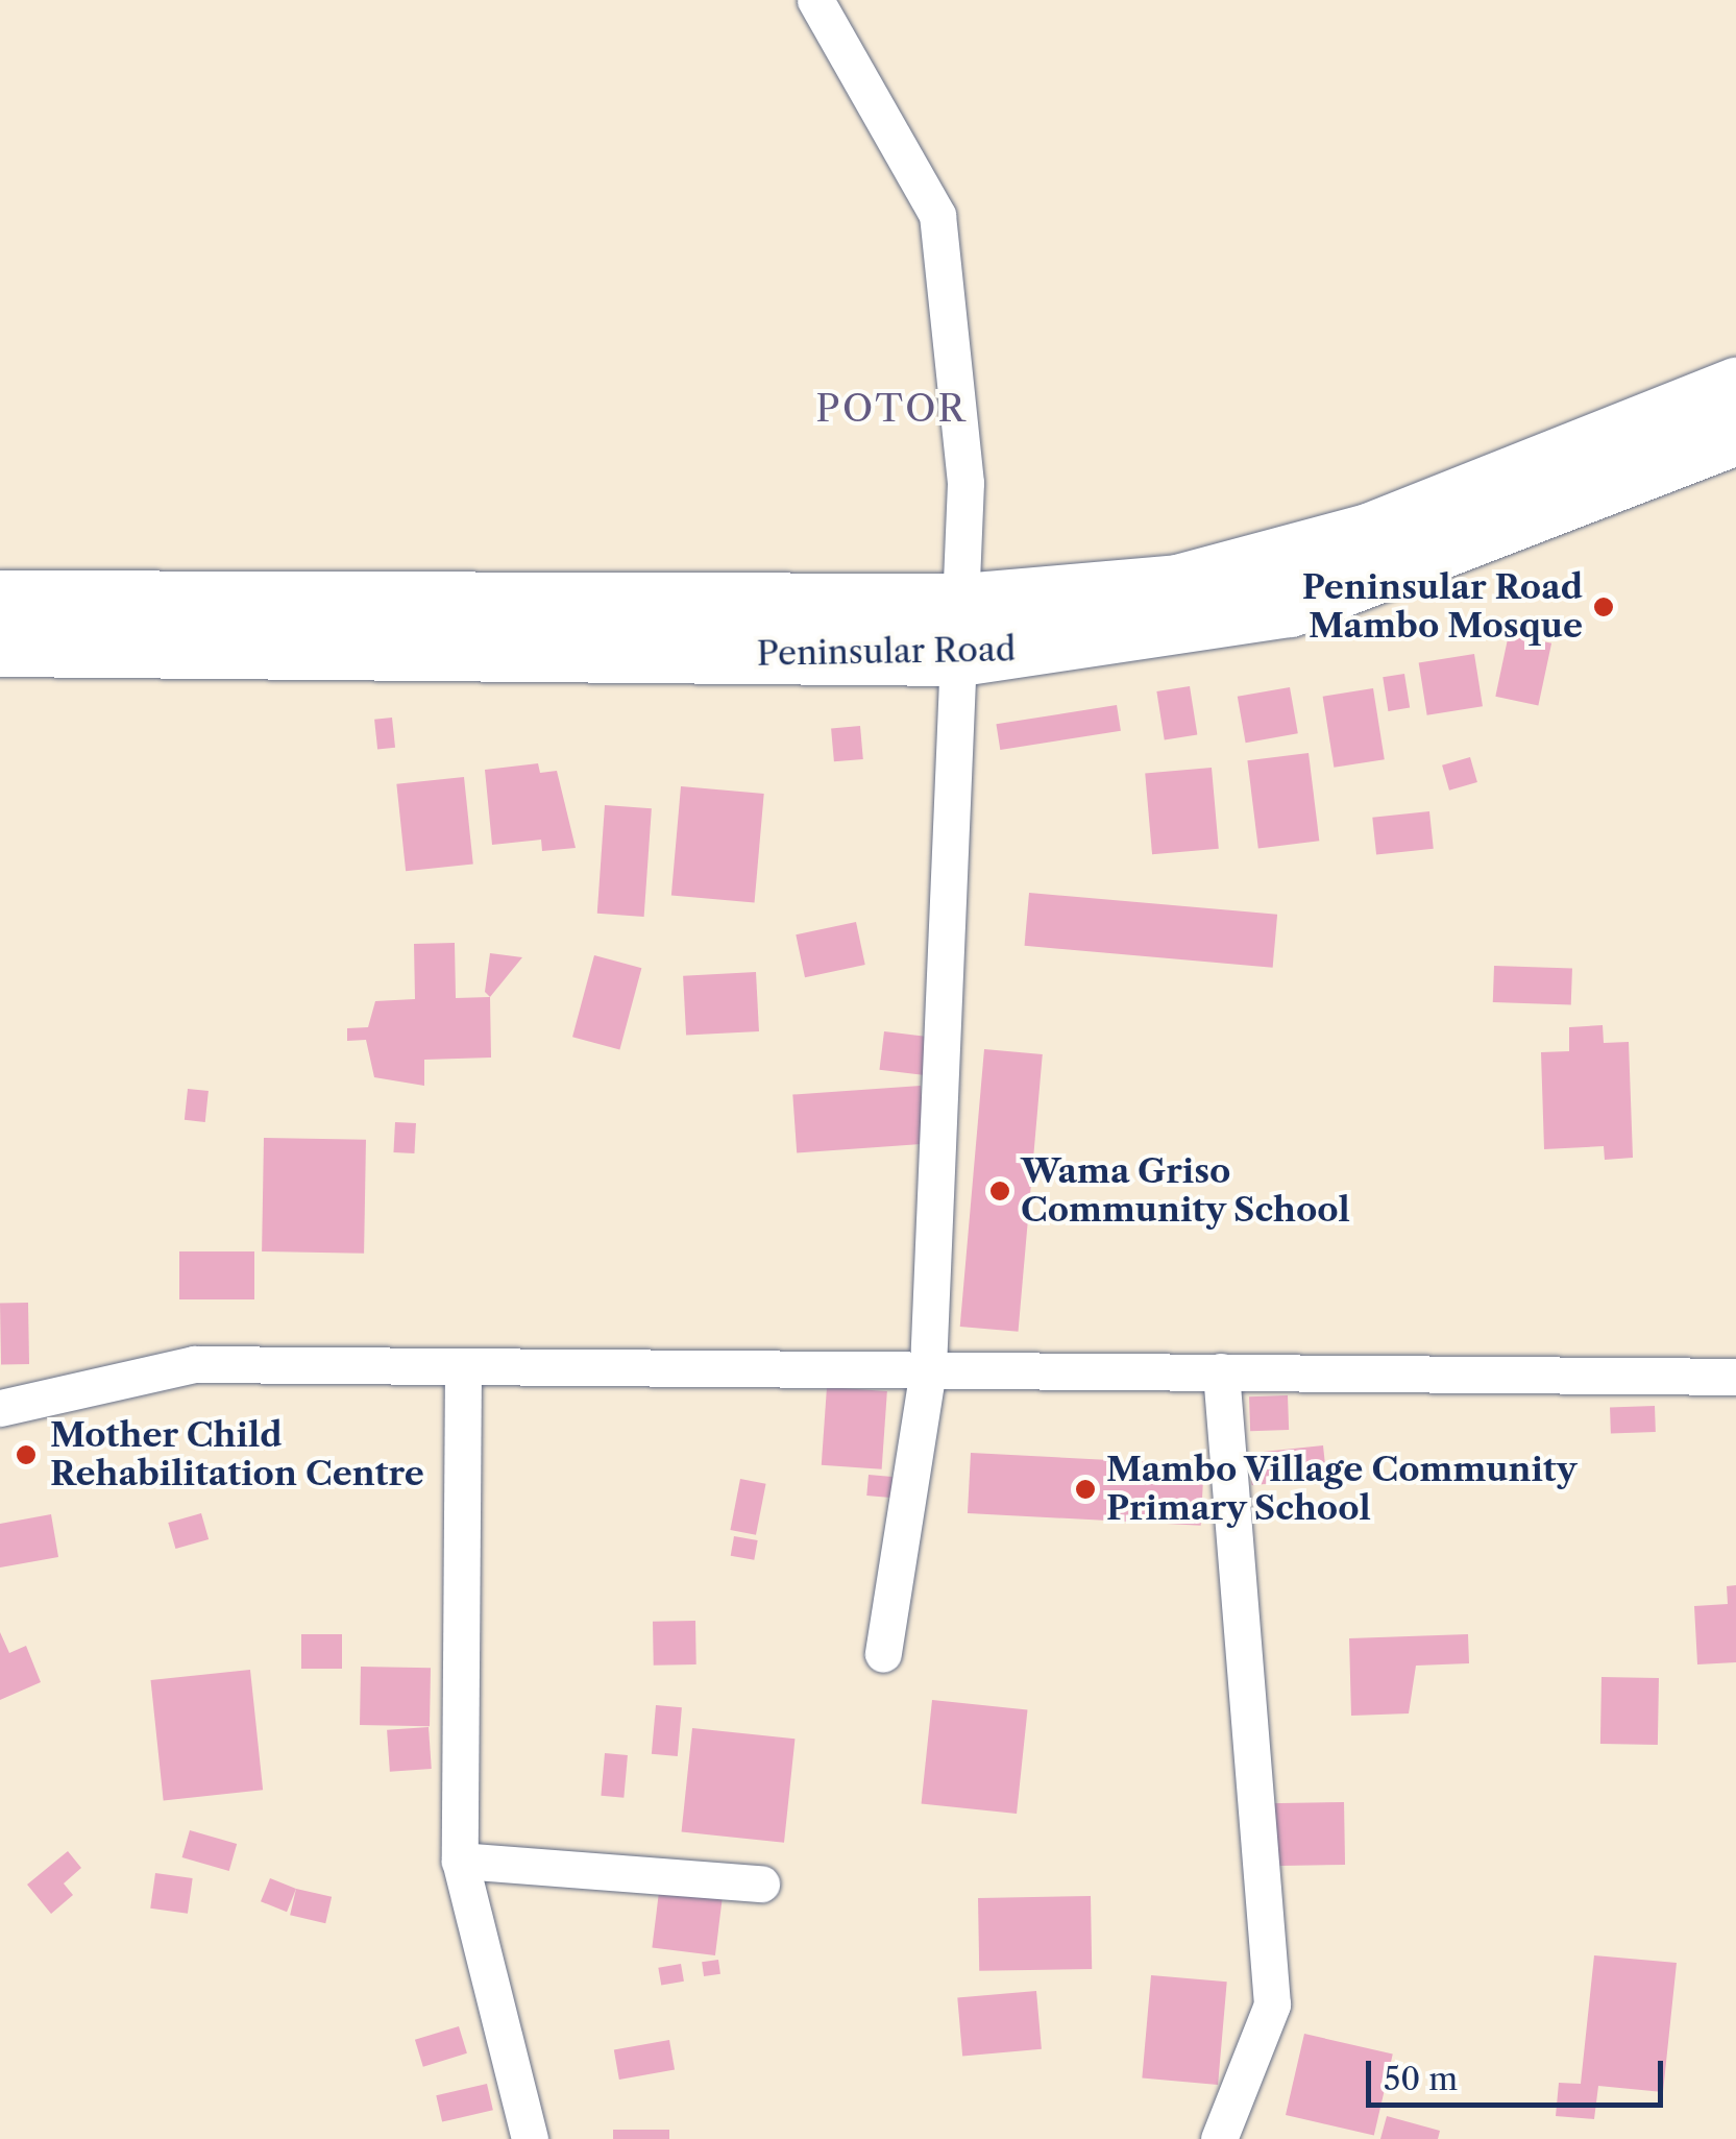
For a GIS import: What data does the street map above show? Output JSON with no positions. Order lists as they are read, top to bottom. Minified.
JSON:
{"streets":{"main road":["Peninsular Road"]},"districts":["POTOR"],"places":["Peninsular Road Mambo Mosque","Wama Griso Community School","Mother Child Rehabilitation Centre","Mambo Village Community Primary School"],"scale_bar":"50 m"}
